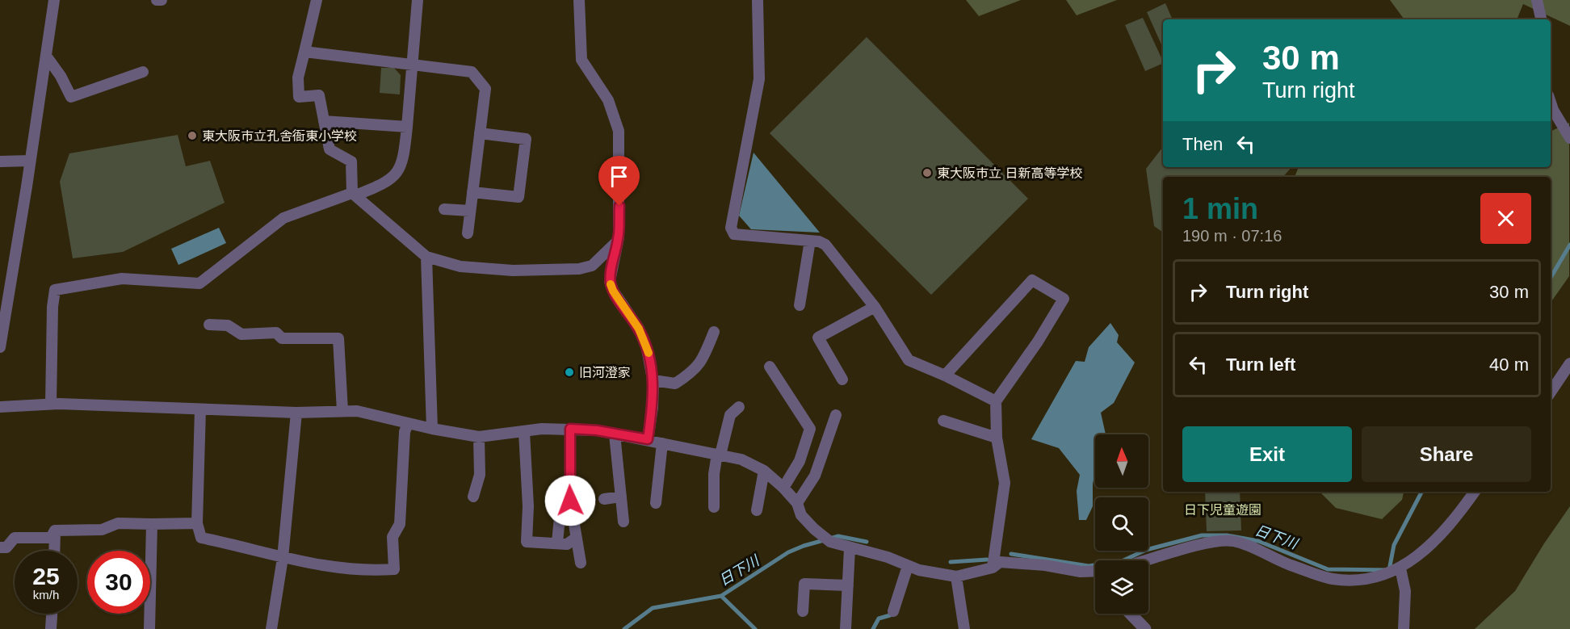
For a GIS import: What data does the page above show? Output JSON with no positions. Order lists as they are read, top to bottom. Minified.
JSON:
{"water":["日下川"],"parks":["日下児童遊園"],"places":["東大阪市立孔舎衙東小学校","東大阪市立 日新高等学校","旧河澄家"],"north":"top","page":{"turn":["30 m","Turn right"],"then":"Then","heading":["1 min","190 m · 07:16"],"list":[{"name":"Turn right","value":"30 m"},{"name":"Turn left","value":"40 m"}],"buttons":["Exit","Share"],"speed":"25 km/h","limit":"30"}}
